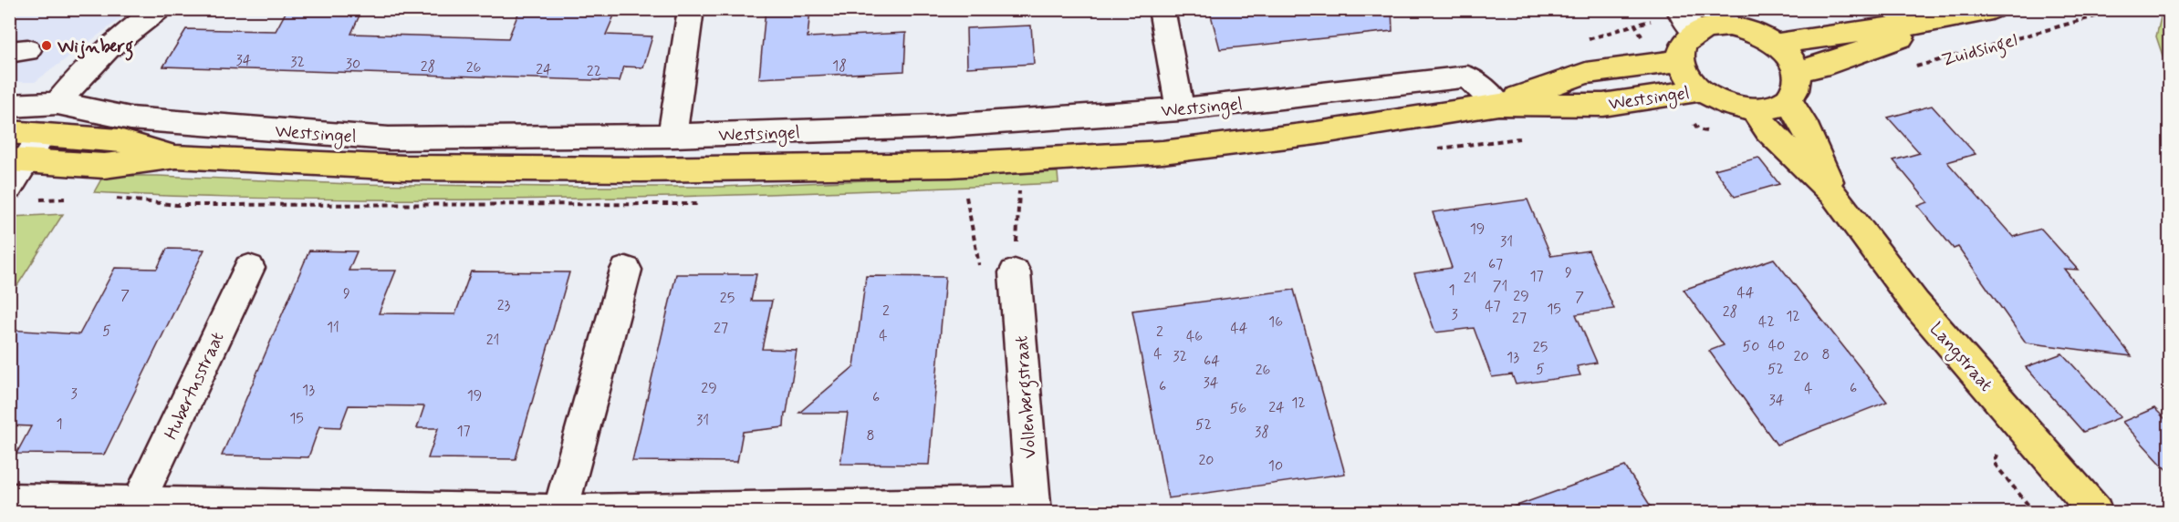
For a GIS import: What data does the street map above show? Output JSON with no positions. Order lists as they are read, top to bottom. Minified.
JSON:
{"streets":{"main road":["Zuidsingel","Westsingel","Langstraat"],"street":["Hubertusstraat","Vollenbergstraat"]},"crossings":[["Zuidsingel","Westsingel"],["Zuidsingel","Langstraat"],["Westsingel","Langstraat"]],"places":["Wijnberg"],"house_numbers":["34","32","30","18","28","26","24","22","19","31","67","9","17","21","71","1","44","9","7","29","7","25","23","47","15","2","28","3","12","27","16","42","11","27","44","5","2","4","46","21","40","50","25","4","8","32","20","13","64","5","52","26","34","6","29","4","6","13","3","19","6","34","12","24","56","15","31","1","52","17","38","8","20","10"]}
